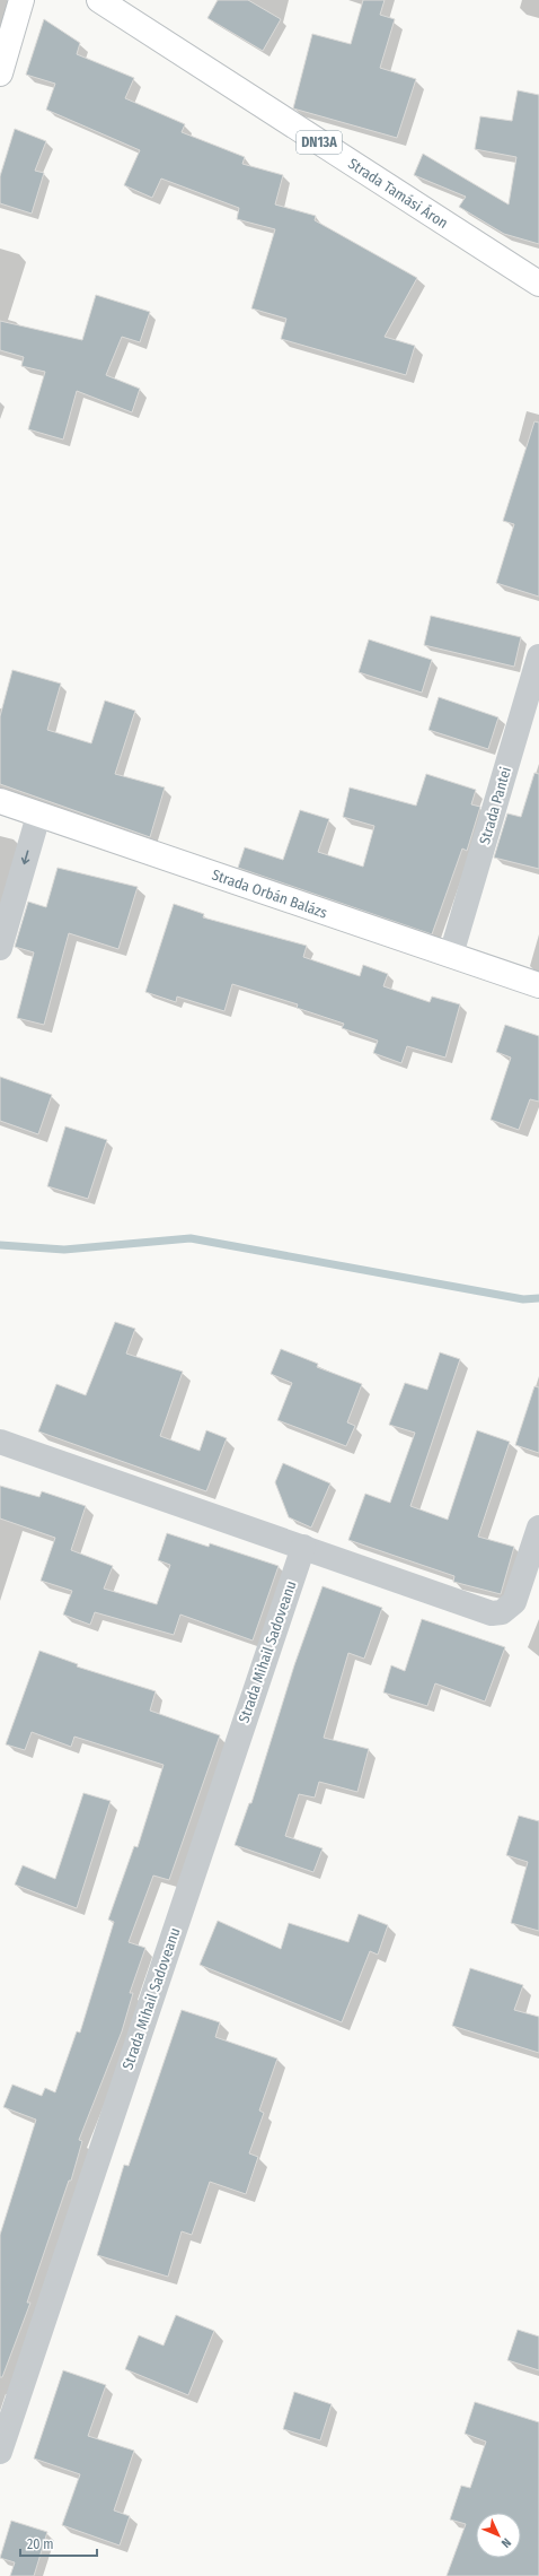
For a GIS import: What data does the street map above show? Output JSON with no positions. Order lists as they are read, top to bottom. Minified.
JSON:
{"streets":{"main road":["DN13A","Strada Tamási Áron","Strada Orbán Balázs"],"street":["Strada Pantei","Strada Mihail Sadoveanu"]},"crossings":[["Strada Pantei","Strada Orbán Balázs"]],"scale_bar":"20 m","north":"bottom right"}
